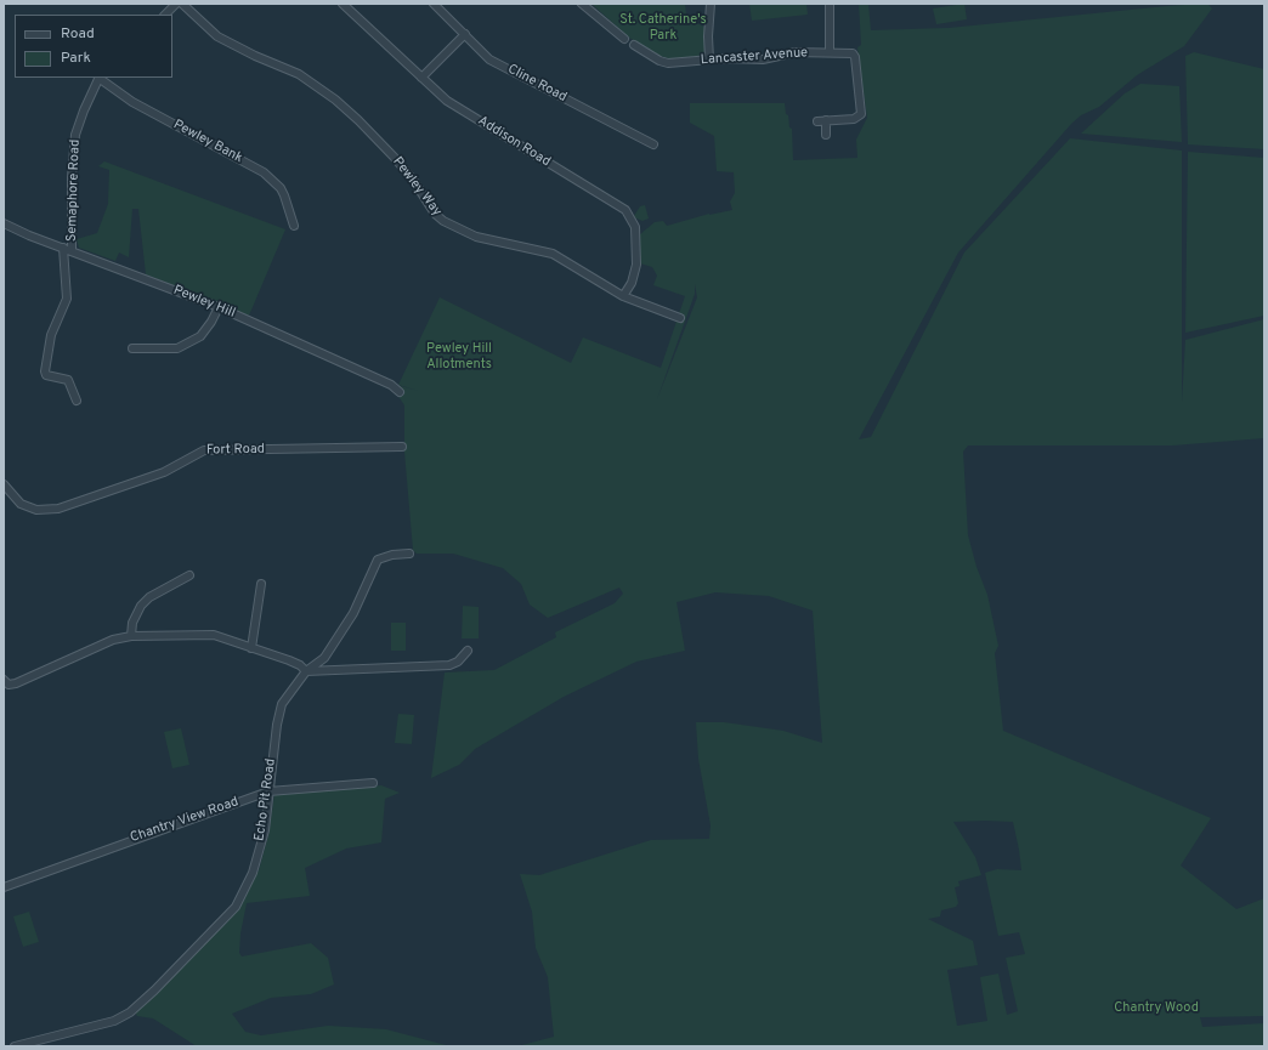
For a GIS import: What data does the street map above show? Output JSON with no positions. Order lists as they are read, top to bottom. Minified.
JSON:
{"streets":{"street":["Lancaster Avenue","Cline Road","Pewley Bank","Addison Road","Pewley Way","Semaphore Road","Pewley Hill","Fort Road","Echo Pit Road","Chantry View Road"]},"crossings":[["Pewley Bank","Semaphore Road"],["Addison Road","Pewley Way"],["Semaphore Road","Pewley Hill"],["Echo Pit Road","Chantry View Road"]],"parks":["St. Catherine's Park","Pewley Hill Allotments","Chantry Wood"],"legend":["Road","Park"]}
